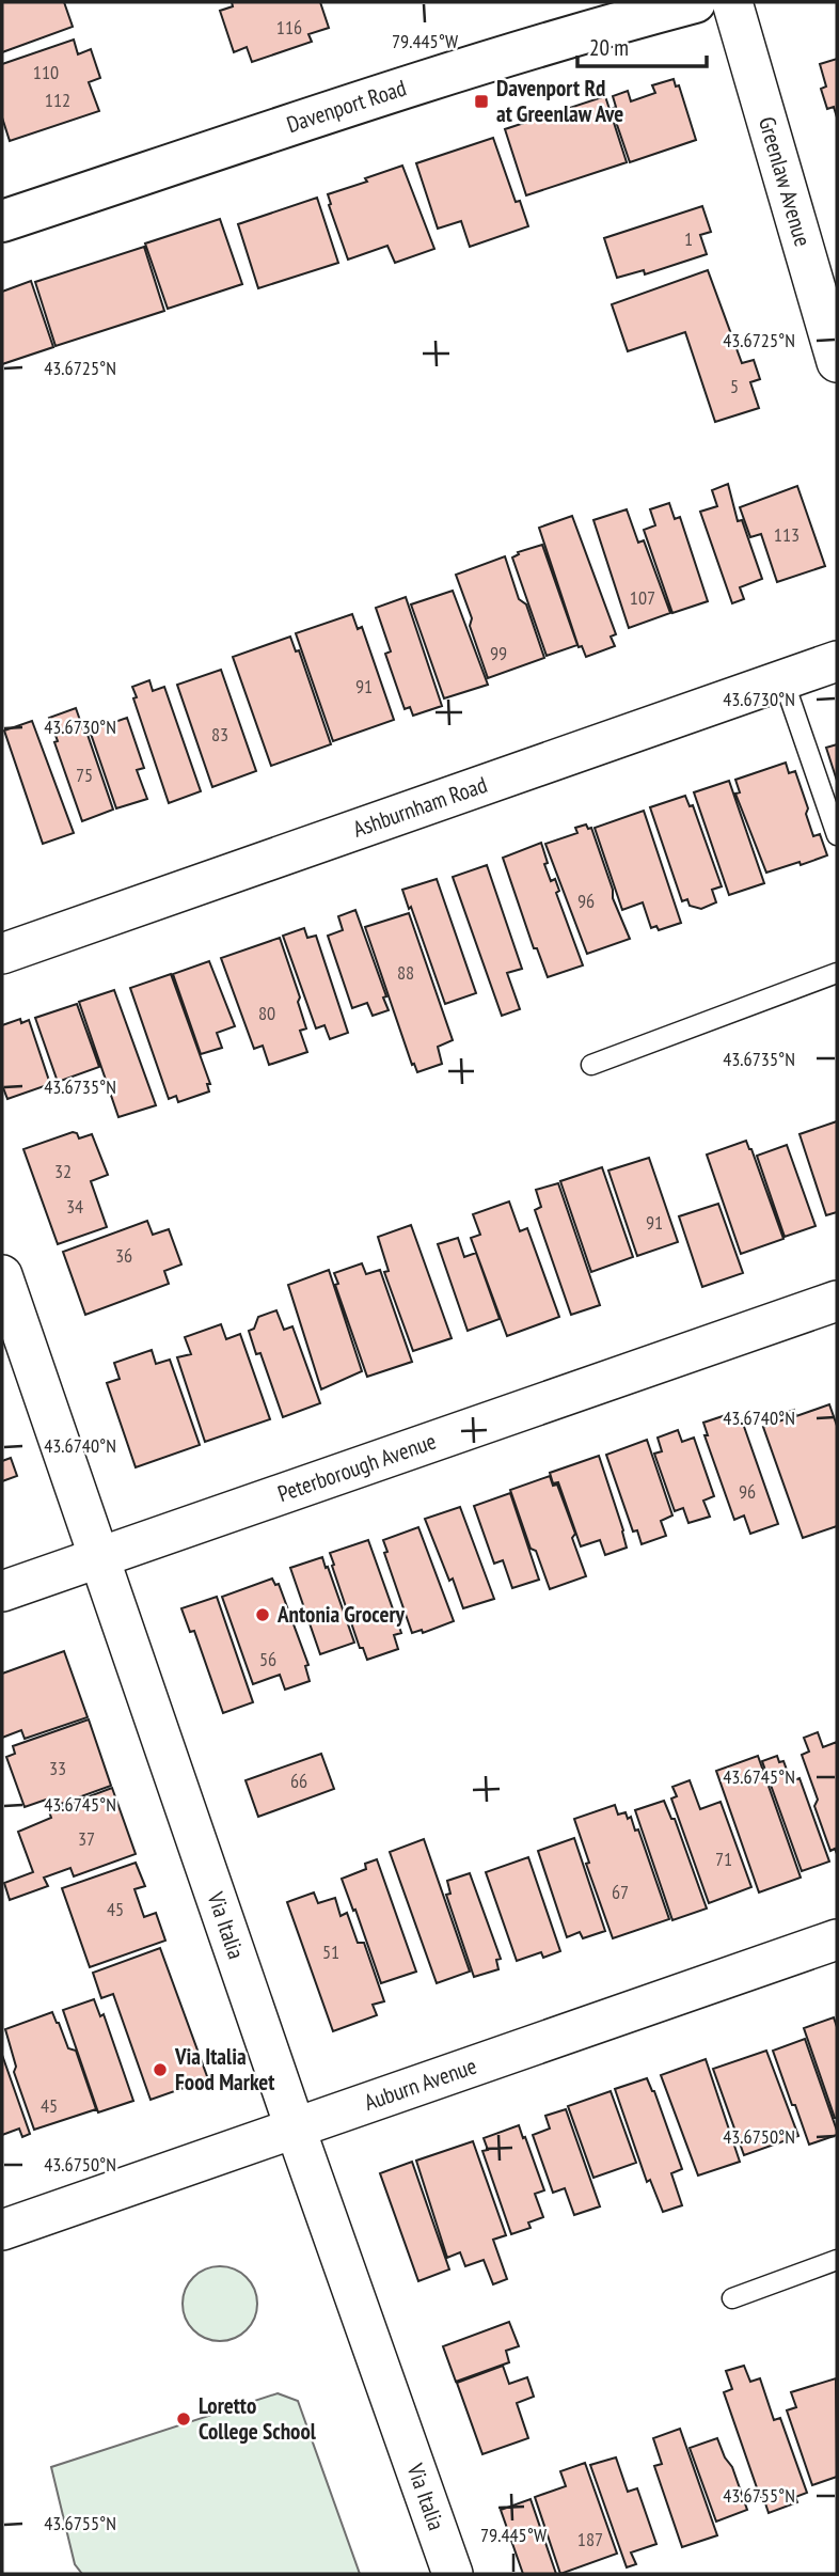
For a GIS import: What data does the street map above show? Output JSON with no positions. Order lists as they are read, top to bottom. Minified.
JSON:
{"streets":{"street":["Davenport Road","Greenlaw Avenue","Ashburnham Road","Peterborough Avenue","Via Italia","Auburn Avenue"]},"crossings":[["Peterborough Avenue","Via Italia"],["Via Italia","Auburn Avenue"]],"places":{"transit":["Davenport Rd at Greenlaw Ave"],"other":["Antonia Grocery","Via Italia Food Market","Loretto College School"]},"house_numbers":["116","110","112","1","5","113","107","99","91","83","75","96","88","80","32","34","91","36","96","56","33","66","37","71","67","45","51","45","187"],"scale_bar":"20 m","coordinates":["79.445°W","43.6725°N","43.6730°N","43.6735°N","43.6740°N","43.6745°N","43.6750°N","43.6755°N"]}
